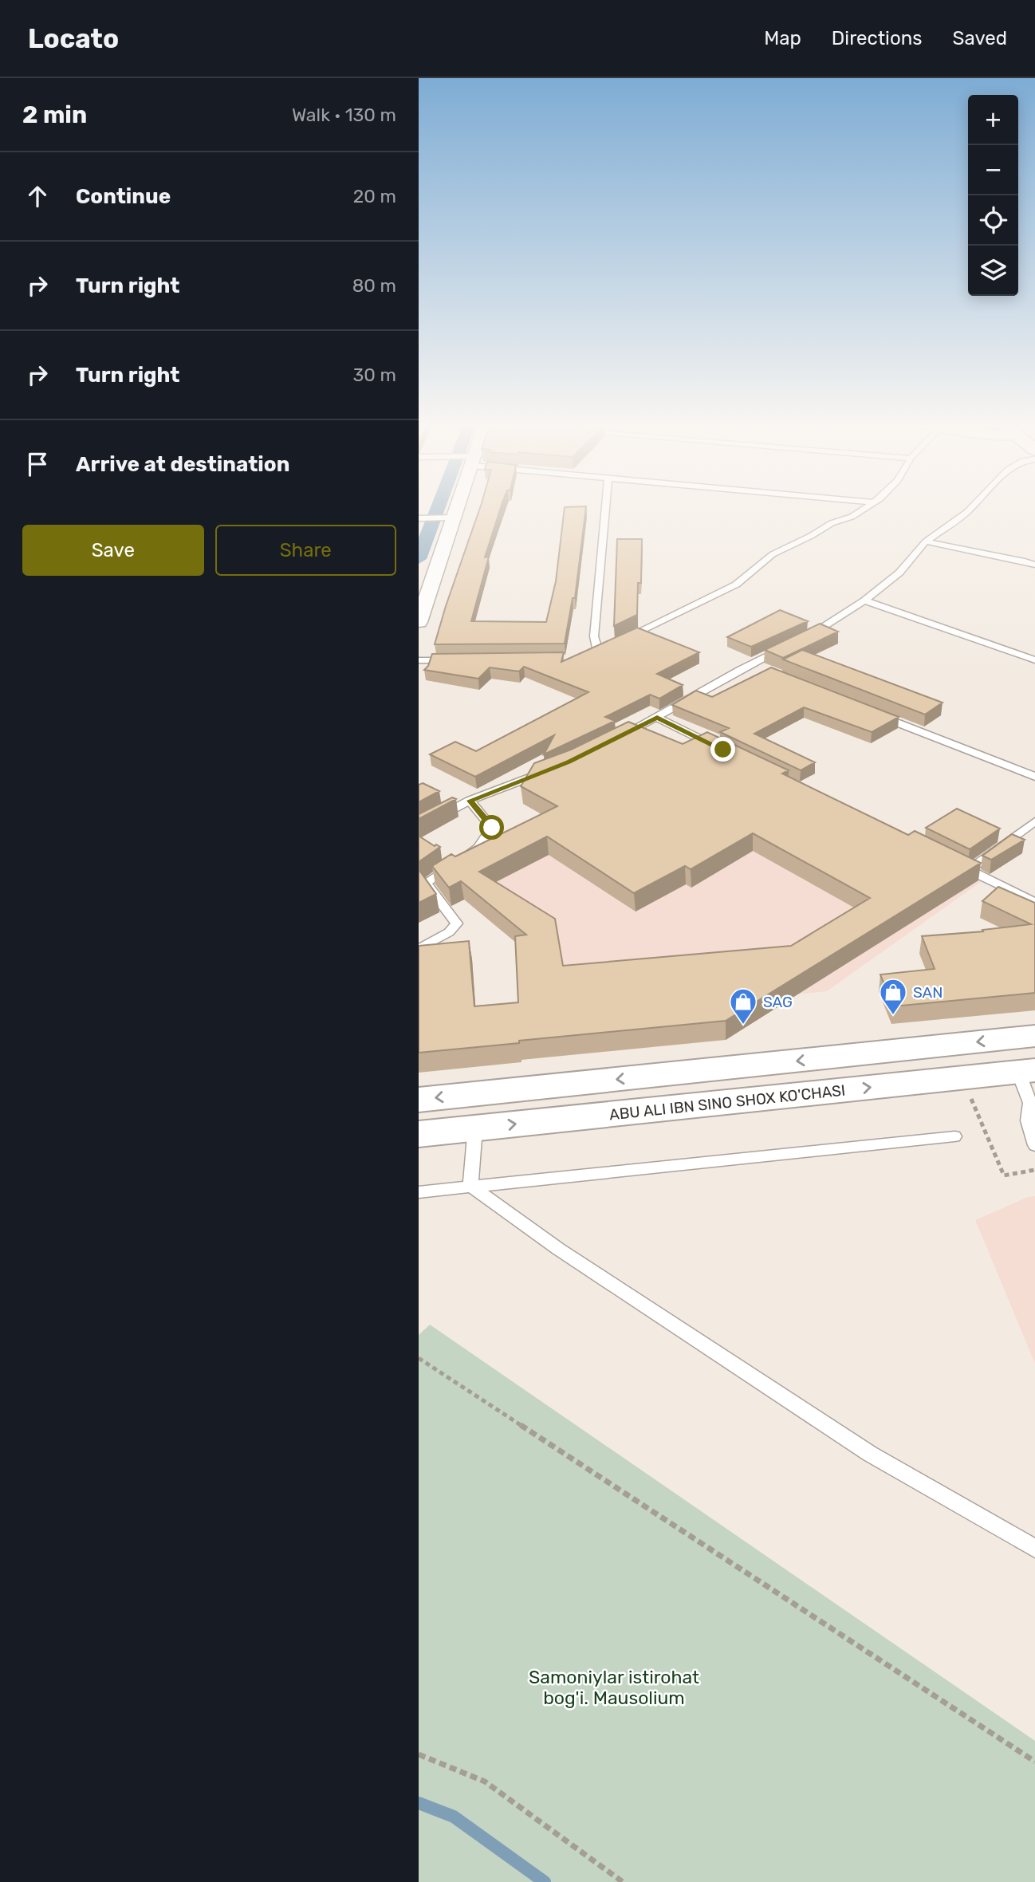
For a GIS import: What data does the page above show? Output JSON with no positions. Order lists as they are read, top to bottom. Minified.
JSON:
{"streets":{"main road":["ABU ALI IBN SINO SHOX KO'CHASI"]},"parks":["Samoniylar istirohat bog'i. Mausolium"],"places":{"shop":["SAN","SAG"]},"page":{"header":"Locato","nav":["Map","Directions","Saved"],"heading":["2 min","Walk · 130 m"],"map_buttons":["+","−"],"list":[["Continue","20 m"],["Turn right","80 m"],["Turn right","30 m"],"Arrive at destination"],"buttons":["Save","Share"]}}
